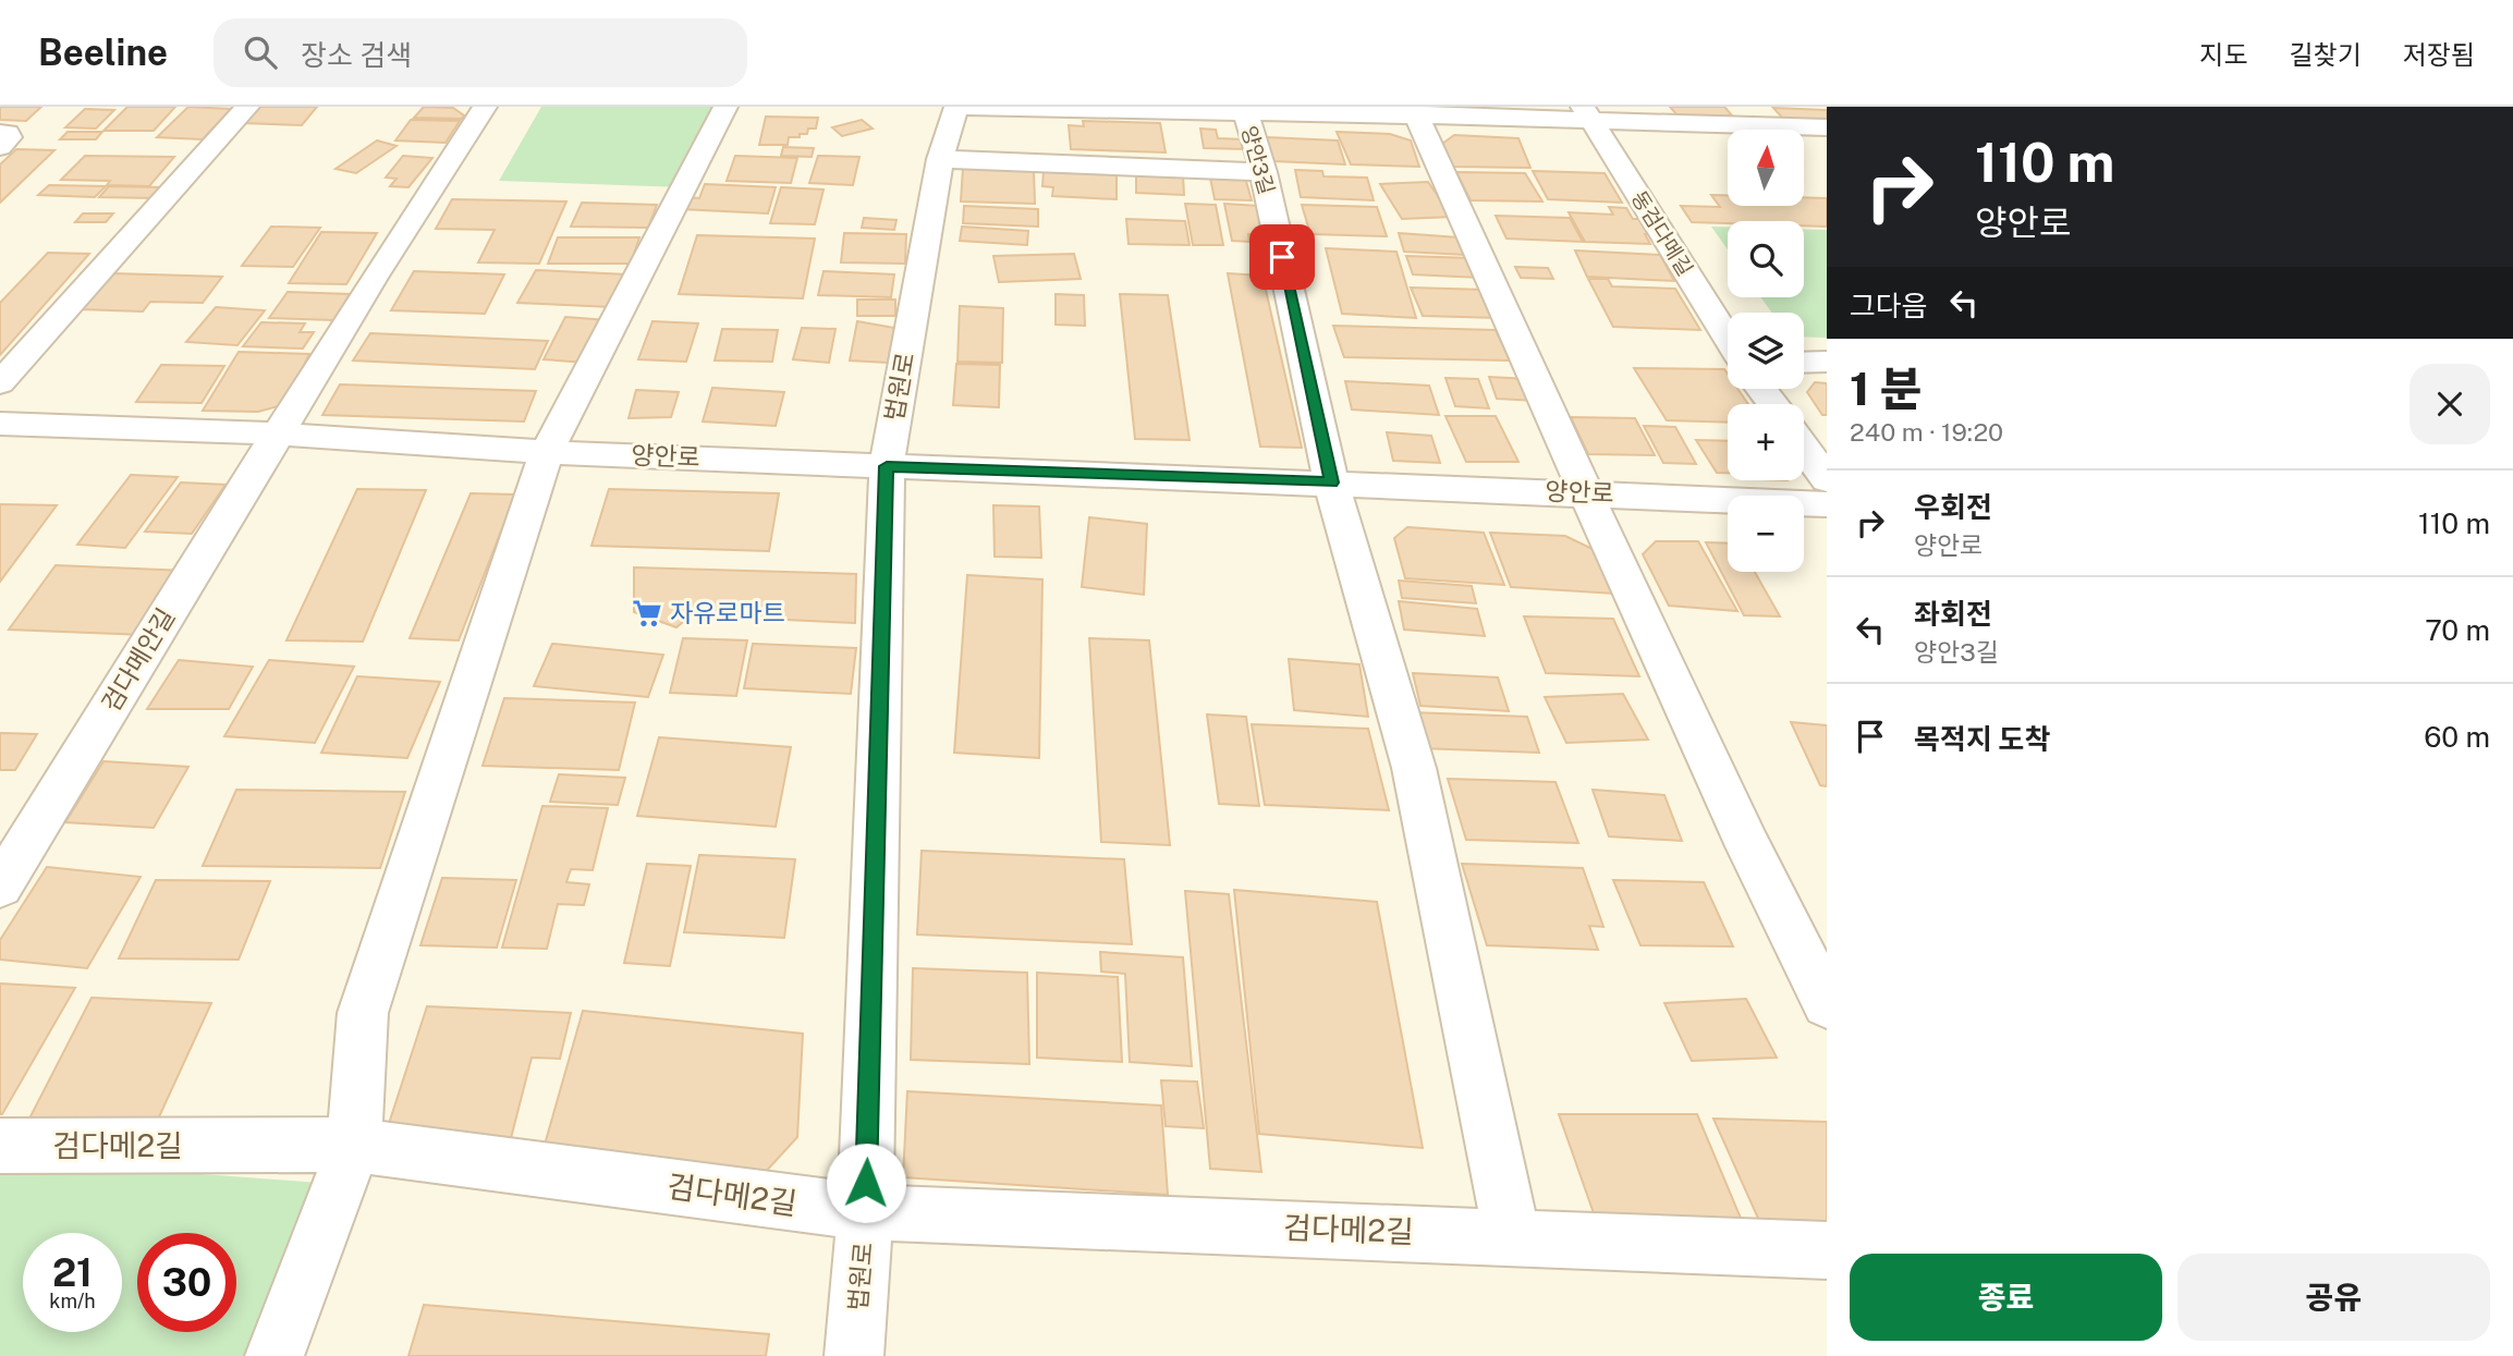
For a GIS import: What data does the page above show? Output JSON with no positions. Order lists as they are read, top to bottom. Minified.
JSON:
{"streets":{"street":["양안3길","동검다메길","법원로","양안로","검다메안길","검다메2길"]},"crossings":[["양안3길","양안로"],["법원로","양안로"],["법원로","검다메2길"],["양안로","검다메안길"]],"places":{"supermarket":["자유로마트"]},"north":"top","page":{"header":"Beeline","search":"장소 검색","nav":["지도","길찾기","저장됨"],"turn":["110 m","양안로"],"map_buttons":["+","−"],"then":"그다음","heading":["1 분","240 m · 19:20"],"list":[{"name":"우회전","note":"양안로","value":"110 m"},{"name":"좌회전","note":"양안3길","value":"70 m"},{"name":"목적지 도착","value":"60 m"}],"speed":"21 km/h","limit":"30","buttons":["종료","공유"]}}
